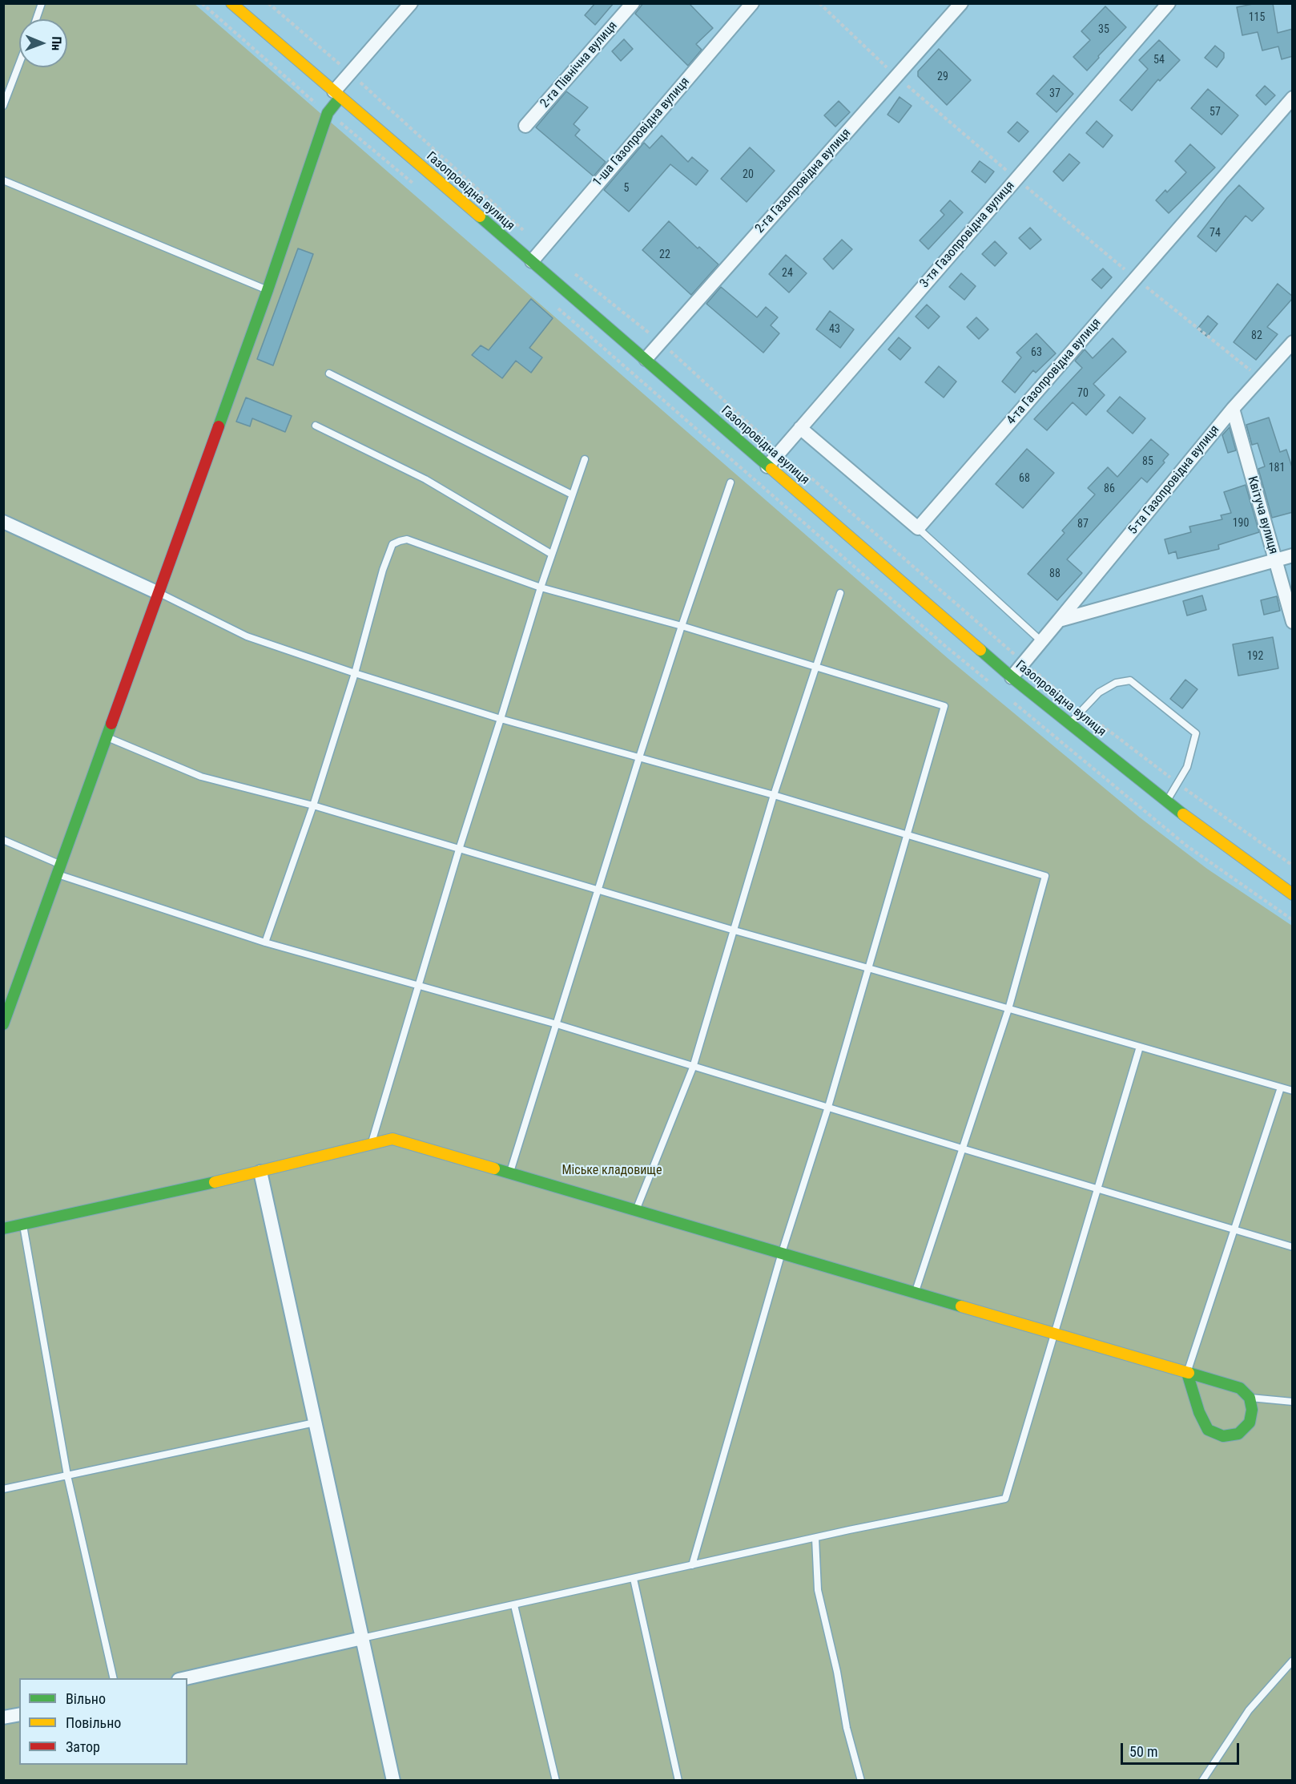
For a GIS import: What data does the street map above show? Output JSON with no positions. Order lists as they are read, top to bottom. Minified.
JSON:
{"streets":{"street":["2-га Північна вулиця","1-ша Газопровідна вулиця","2-га Газопровідна вулиця","Газопровідна вулиця","3-тя Газопровідна вулиця","4-та Газопровідна вулиця","5-та Газопровідна вулиця","Квітуча вулиця"]},"crossings":[["1-ша Газопровідна вулиця","Газопровідна вулиця"],["2-га Газопровідна вулиця","Газопровідна вулиця"],["Газопровідна вулиця","3-тя Газопровідна вулиця"],["Газопровідна вулиця","5-та Газопровідна вулиця"],["5-та Газопровідна вулиця","Квітуча вулиця"]],"parks":["Міське кладовище"],"house_numbers":["115","35","54","29","37","57","20","5","74","22","24","43","82","63","70","85","181","68","86","190","87","88","192"],"legend":["Вільно","Повільно","Затор"],"scale_bar":"50 m","north":"right"}
